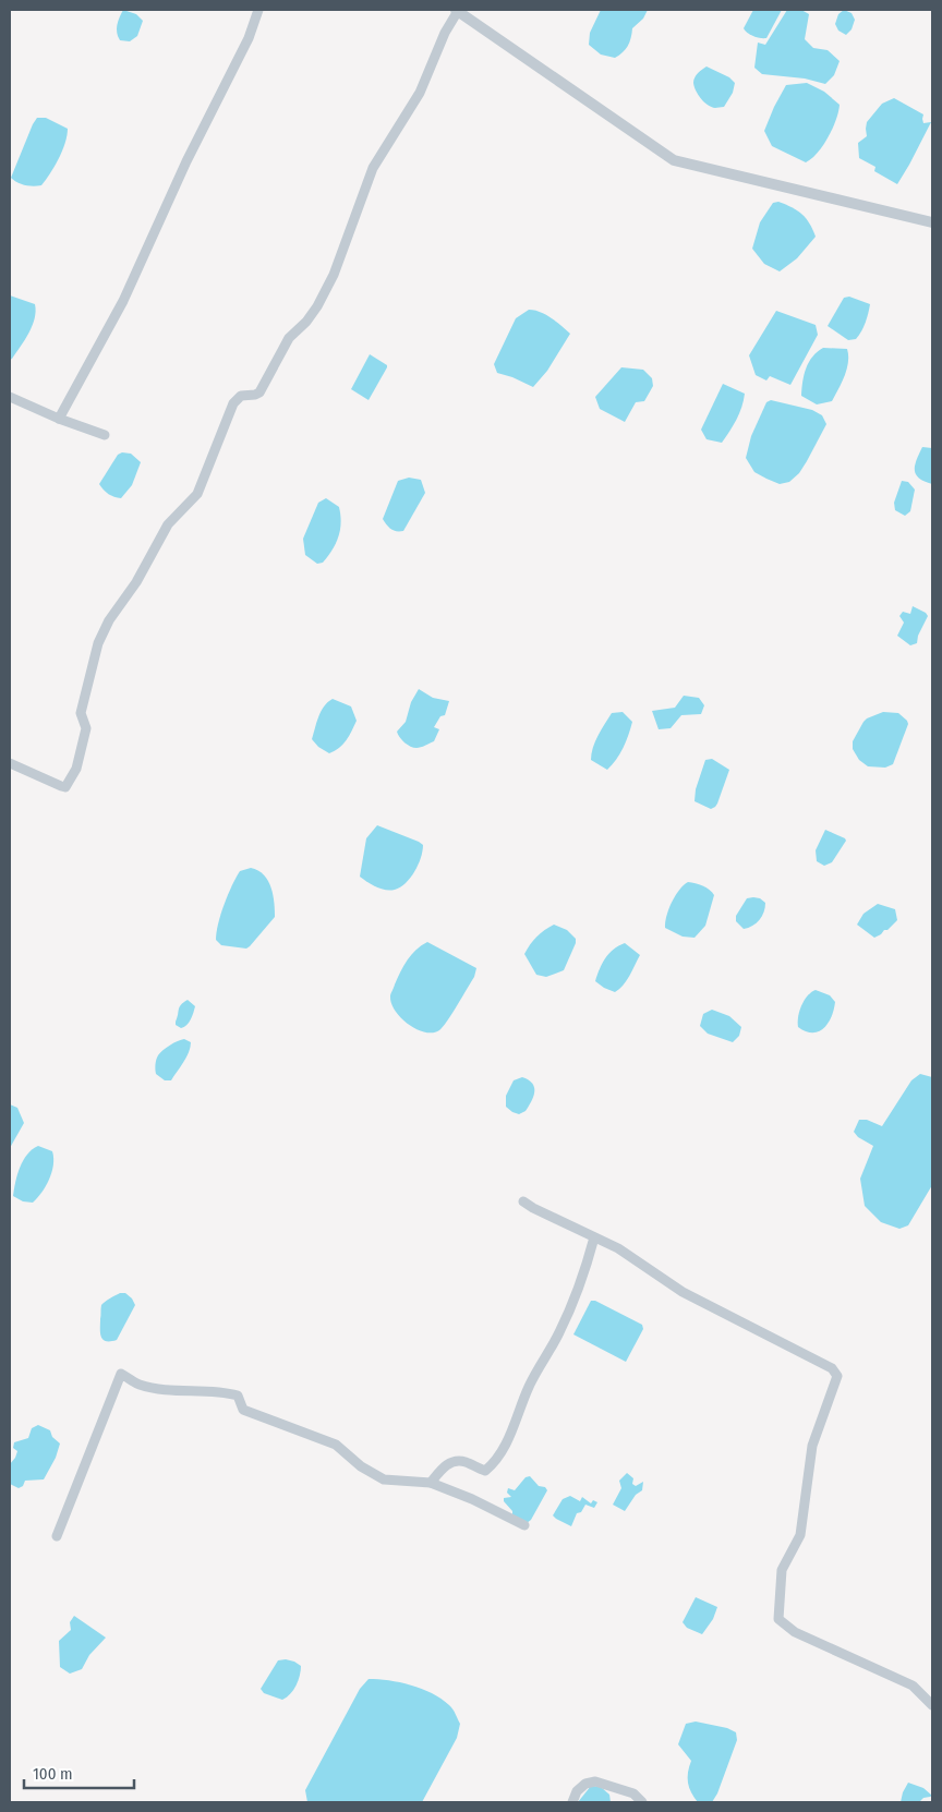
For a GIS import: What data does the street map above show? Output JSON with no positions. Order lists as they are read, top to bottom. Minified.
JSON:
{"scale_bar":"100 m"}
